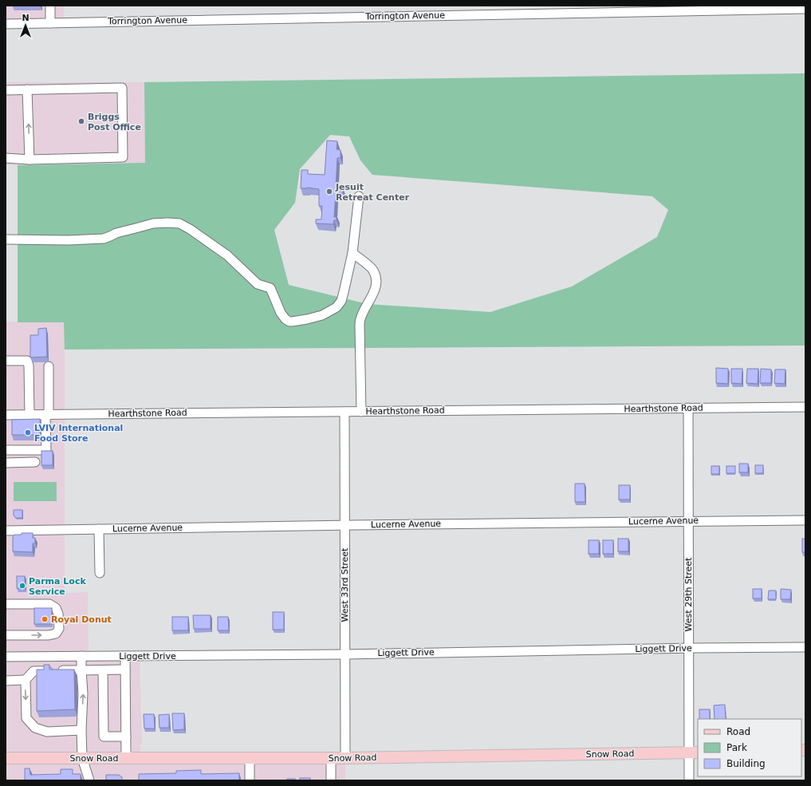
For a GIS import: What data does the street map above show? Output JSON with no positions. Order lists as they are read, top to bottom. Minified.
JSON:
{"streets":{"main road":["Snow Road"],"street":["Torrington Avenue","Hearthstone Road","Lucerne Avenue","West 33rd Street","West 29th Street","Liggett Drive"]},"crossings":[["Hearthstone Road","West 33rd Street"],["Hearthstone Road","West 29th Street"],["Lucerne Avenue","West 33rd Street"],["Lucerne Avenue","West 29th Street"],["West 33rd Street","Liggett Drive"],["West 33rd Street","Snow Road"],["West 29th Street","Liggett Drive"],["West 29th Street","Snow Road"]],"places":["Briggs Post Office","Jesuit Retreat Center","LVIV International Food Store","Parma Lock Service","Royal Donut"],"legend":["Road","Park","Building"],"north":"top"}
